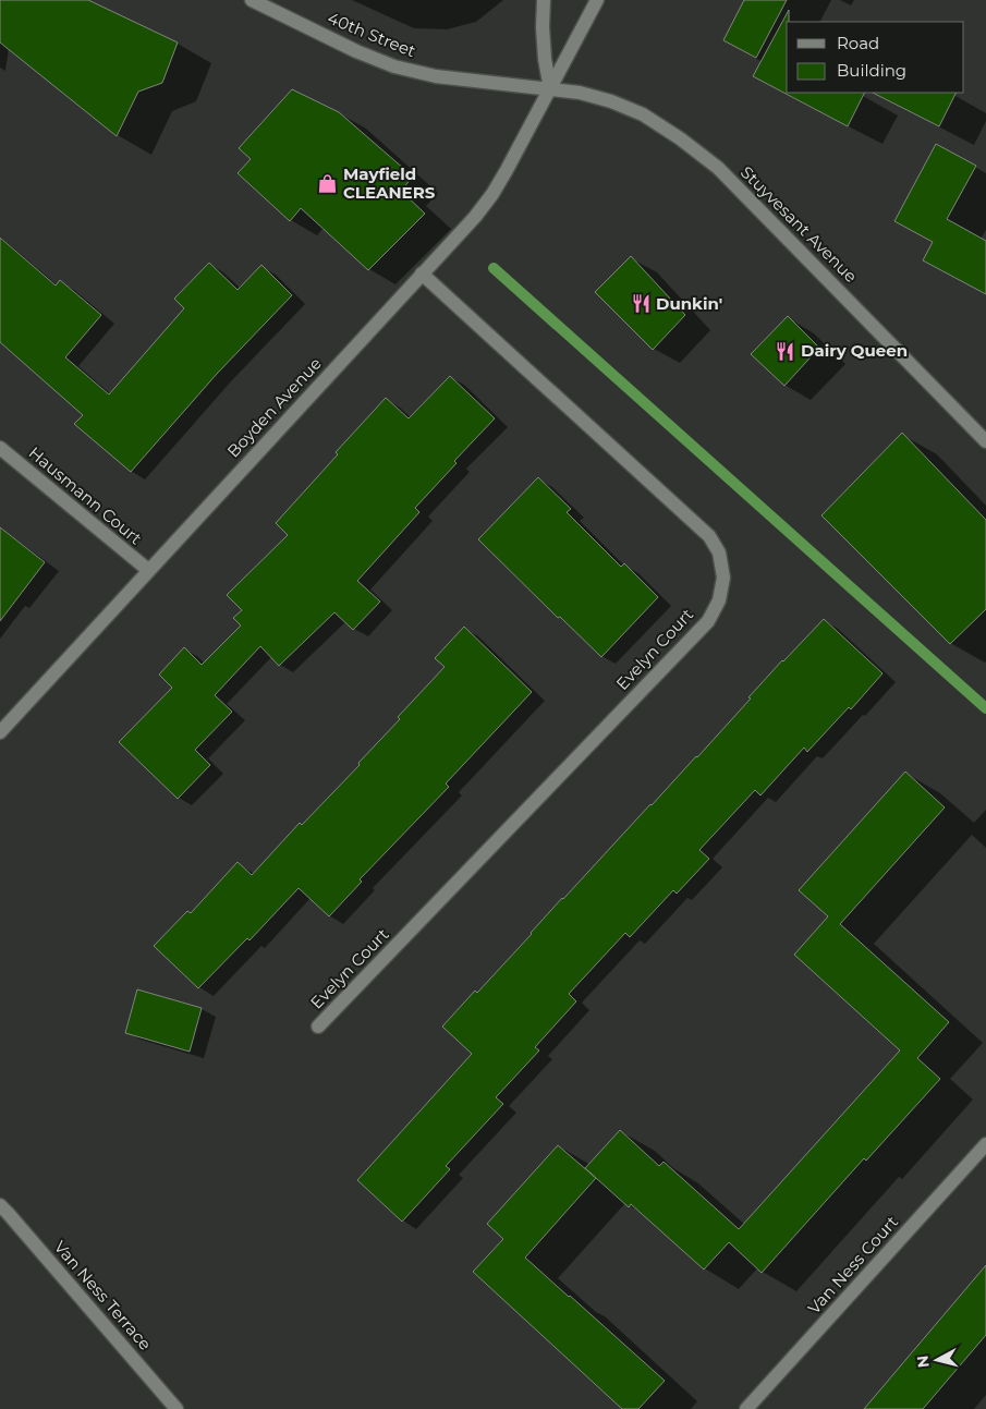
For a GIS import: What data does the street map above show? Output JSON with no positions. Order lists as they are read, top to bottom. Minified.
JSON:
{"streets":{"street":["40th Street","Stuyvesant Avenue","Boyden Avenue","Hausmann Court","Evelyn Court","Van Ness Court","Van Ness Terrace"]},"crossings":[["40th Street","Stuyvesant Avenue"],["40th Street","Boyden Avenue"],["Stuyvesant Avenue","Boyden Avenue"],["Boyden Avenue","Hausmann Court"],["Boyden Avenue","Evelyn Court"]],"places":{"shop":["Mayfield CLEANERS"],"restaurant":["Dunkin'","Dairy Queen"]},"legend":["Road","Building"],"north":"left"}
